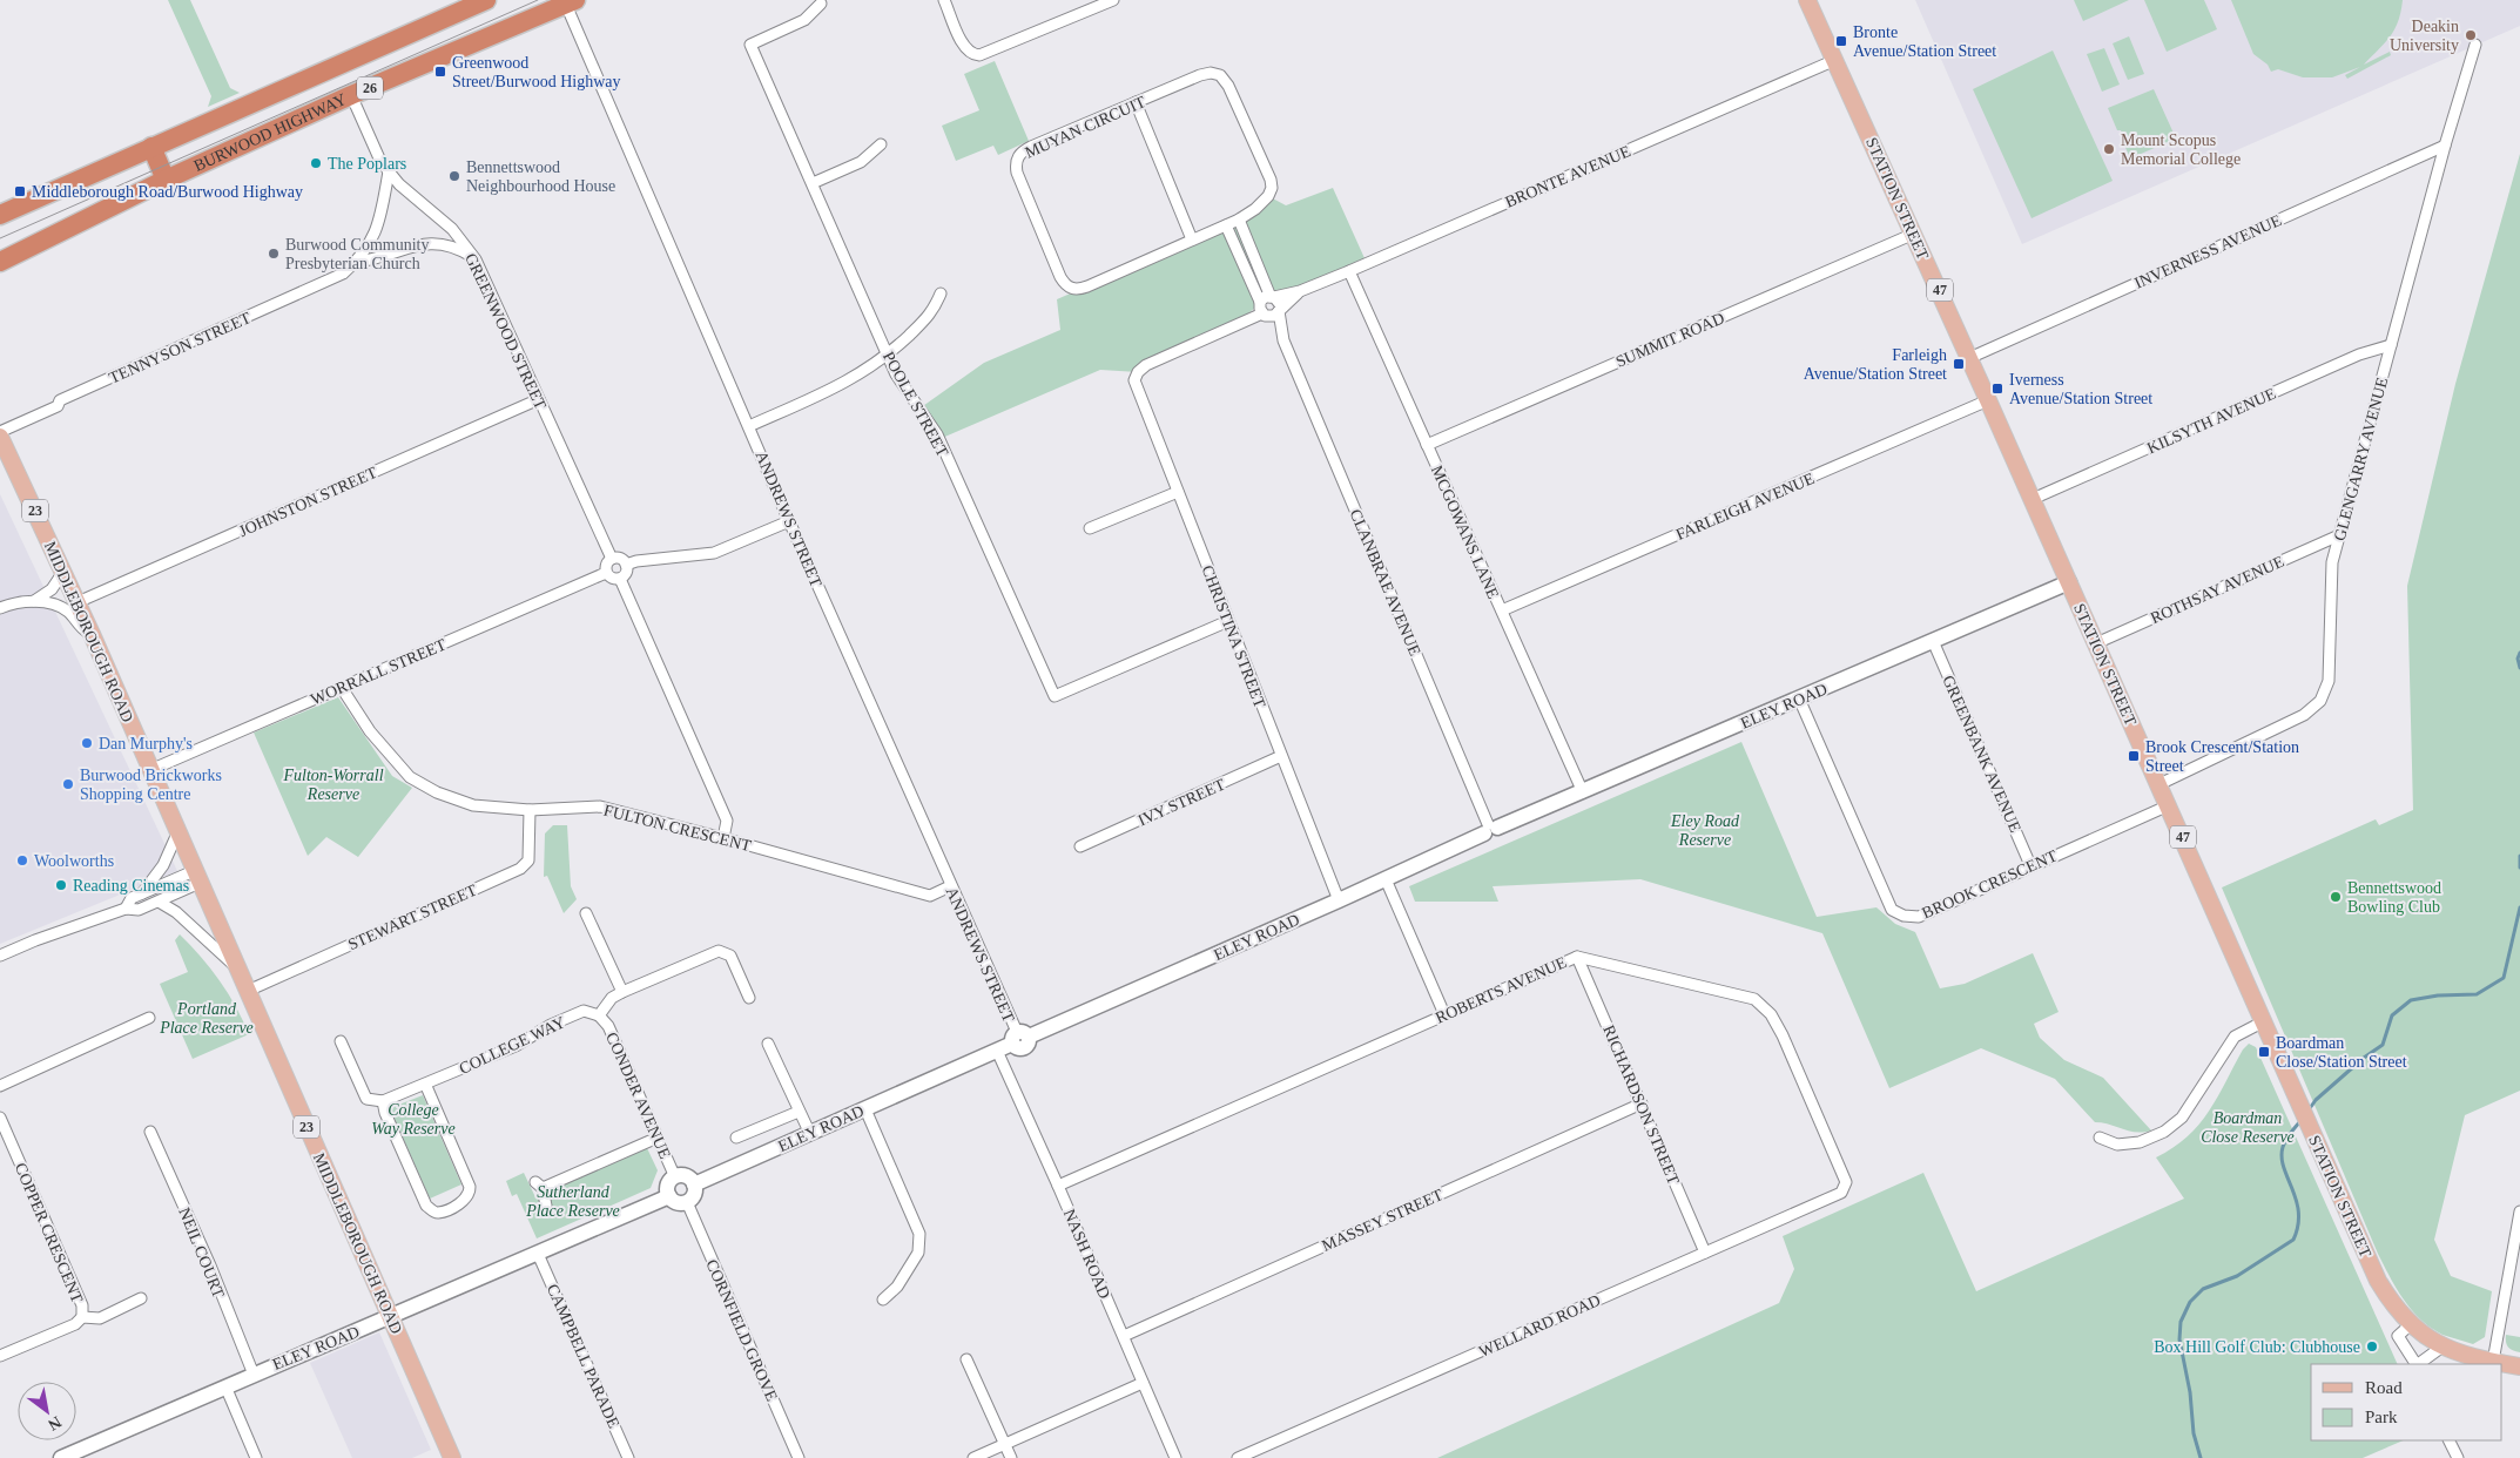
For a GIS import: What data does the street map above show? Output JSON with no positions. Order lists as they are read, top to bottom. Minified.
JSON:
{"streets":{"highway":["26","BURWOOD HIGHWAY"],"main road":["STATION STREET","47","23","MIDDLEBOROUGH ROAD","ELEY ROAD"],"street":["MUYAN CIRCUIT","BRONTE AVENUE","INVERNESS AVENUE","GREENWOOD STREET","SUMMIT ROAD","TENNYSON STREET","POOLE STREET","KILSYTH AVENUE","GLENGARRY AVENUE","JOHNSTON STREET","FARLEIGH AVENUE","ANDREWS STREET","MCGOWANS LANE","CLANBRAE AVENUE","ROTHSAY AVENUE","CHRISTINA STREET","WORRALL STREET","GREENBANK AVENUE","IVY STREET","FULTON CRESCENT","BROOK CRESCENT","STEWART STREET","ROBERTS AVENUE","COLLEGE WAY","CONDER AVENUE","RICHARDSON STREET","MASSEY STREET","COPPER CRESCENT","NEIL COURT","NASH ROAD","WELLARD ROAD","CORNFIELD GROVE","CAMPBELL PARADE"]},"crossings":[["BURWOOD HIGHWAY","GREENWOOD STREET"],["BURWOOD HIGHWAY","ANDREWS STREET"],["BRONTE AVENUE","STATION STREET"],["BRONTE AVENUE","MCGOWANS LANE"],["BRONTE AVENUE","CLANBRAE AVENUE"],["BRONTE AVENUE","CHRISTINA STREET"],["STATION STREET","INVERNESS AVENUE"],["STATION STREET","SUMMIT ROAD"],["STATION STREET","KILSYTH AVENUE"],["STATION STREET","GLENGARRY AVENUE"],["STATION STREET","FARLEIGH AVENUE"],["STATION STREET","ROTHSAY AVENUE"],["STATION STREET","ELEY ROAD"],["STATION STREET","BROOK CRESCENT"],["INVERNESS AVENUE","GLENGARRY AVENUE"],["GREENWOOD STREET","TENNYSON STREET"],["GREENWOOD STREET","JOHNSTON STREET"],["GREENWOOD STREET","WORRALL STREET"],["SUMMIT ROAD","MCGOWANS LANE"],["TENNYSON STREET","MIDDLEBOROUGH ROAD"],["POOLE STREET","CHRISTINA STREET"],["KILSYTH AVENUE","GLENGARRY AVENUE"],["GLENGARRY AVENUE","ROTHSAY AVENUE"],["JOHNSTON STREET","MIDDLEBOROUGH ROAD"],["FARLEIGH AVENUE","MCGOWANS LANE"],["ANDREWS STREET","ELEY ROAD"],["ANDREWS STREET","FULTON CRESCENT"],["MCGOWANS LANE","ELEY ROAD"],["CLANBRAE AVENUE","CHRISTINA STREET"],["CLANBRAE AVENUE","ELEY ROAD"],["MIDDLEBOROUGH ROAD","WORRALL STREET"],["MIDDLEBOROUGH ROAD","ELEY ROAD"],["MIDDLEBOROUGH ROAD","STEWART STREET"],["CHRISTINA STREET","ELEY ROAD"],["CHRISTINA STREET","IVY STREET"],["WORRALL STREET","FULTON CRESCENT"],["ELEY ROAD","GREENBANK AVENUE"],["ELEY ROAD","BROOK CRESCENT"],["ELEY ROAD","CONDER AVENUE"],["ELEY ROAD","NEIL COURT"],["ELEY ROAD","NASH ROAD"],["ELEY ROAD","CORNFIELD GROVE"],["ELEY ROAD","CAMPBELL PARADE"],["GREENBANK AVENUE","BROOK CRESCENT"],["FULTON CRESCENT","STEWART STREET"],["ROBERTS AVENUE","RICHARDSON STREET"],["ROBERTS AVENUE","NASH ROAD"],["ROBERTS AVENUE","WELLARD ROAD"],["COLLEGE WAY","CONDER AVENUE"],["CONDER AVENUE","CORNFIELD GROVE"],["RICHARDSON STREET","MASSEY STREET"],["RICHARDSON STREET","WELLARD ROAD"],["MASSEY STREET","NASH ROAD"]],"parks":["Fulton-Worrall Reserve","Eley Road Reserve","Portland Place Reserve","College Way Reserve","Boardman Close Reserve","Sutherland Place Reserve"],"places":{"other":["Deakin University","Mount Scopus Memorial College","The Poplars","Bennettswood Neighbourhood House","Burwood Community Presbyterian Church","Dan Murphy's","Burwood Brickworks Shopping Centre","Woolworths","Reading Cinemas","Bennettswood Bowling Club","Box Hill Golf Club: Clubhouse"],"transit":["Bronte Avenue/Station Street","Greenwood Street/Burwood Highway","Middleborough Road/Burwood Highway","Farleigh Avenue/Station Street","Iverness Avenue/Station Street","Brook Crescent/Station Street","Boardman Close/Station Street"]},"legend":["Road","Park"],"north":"bottom right"}
